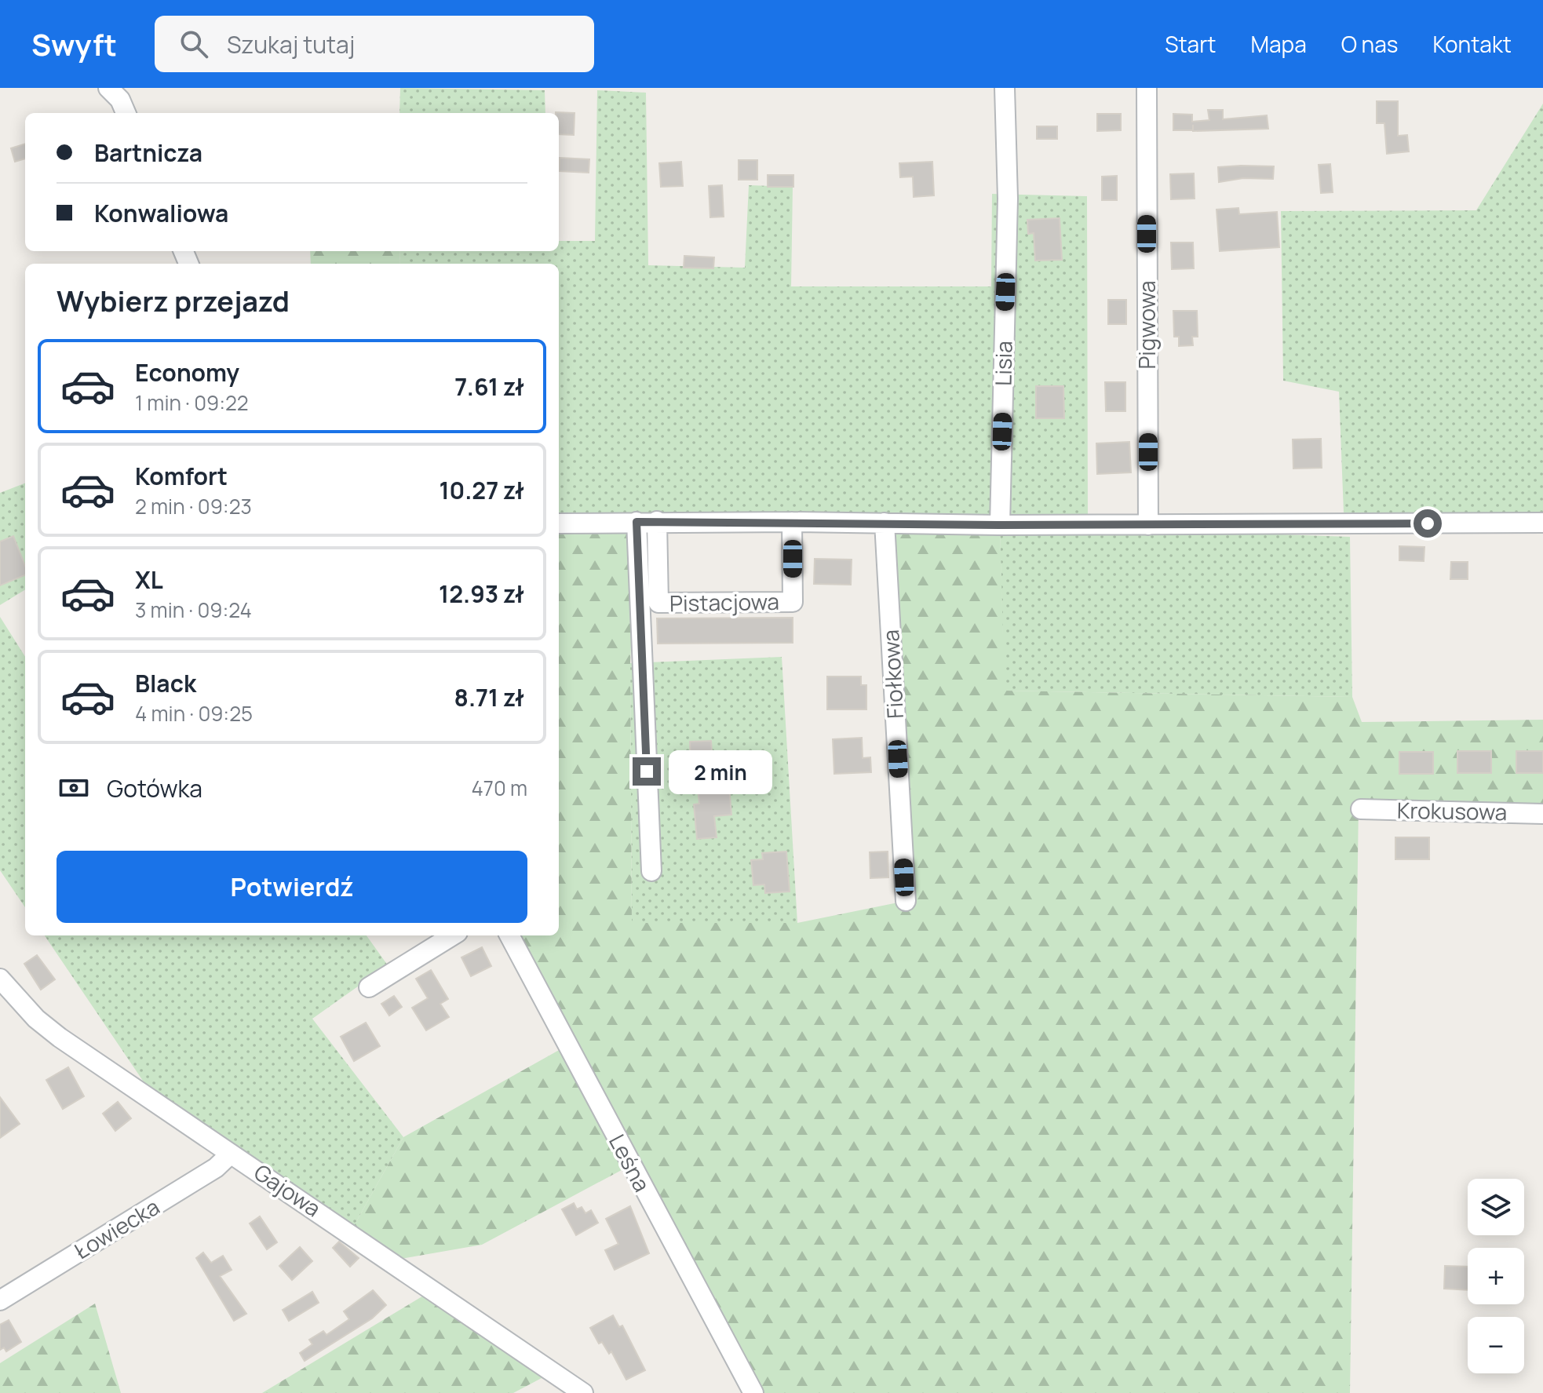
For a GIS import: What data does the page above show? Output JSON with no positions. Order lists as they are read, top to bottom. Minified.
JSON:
{"streets":{"street":["Pigwowa","Lisia","Pistacjowa","Fiołkowa","Krokusowa","Leśna","Gajowa","Łowiecka"]},"crossings":[["Gajowa","Łowiecka"]],"page":{"header":"Swyft","search":"Szukaj tutaj","nav":["Start","Mapa","O nas","Kontakt"],"banner":["Bartnicza","Konwaliowa"],"heading":"Wybierz przejazd","list":[{"name":"Economy","note":"1 min · 09:22","value":"7.61 zł"},{"name":"Komfort","note":"2 min · 09:23","value":"10.27 zł"},{"name":"XL","note":"3 min · 09:24","value":"12.93 zł"},{"name":"Black","note":"4 min · 09:25","value":"8.71 zł"}],"bubble":"2 min","pay":["Gotówka","470 m"],"buttons":"Potwierdź","map_buttons":["+","−"]}}
